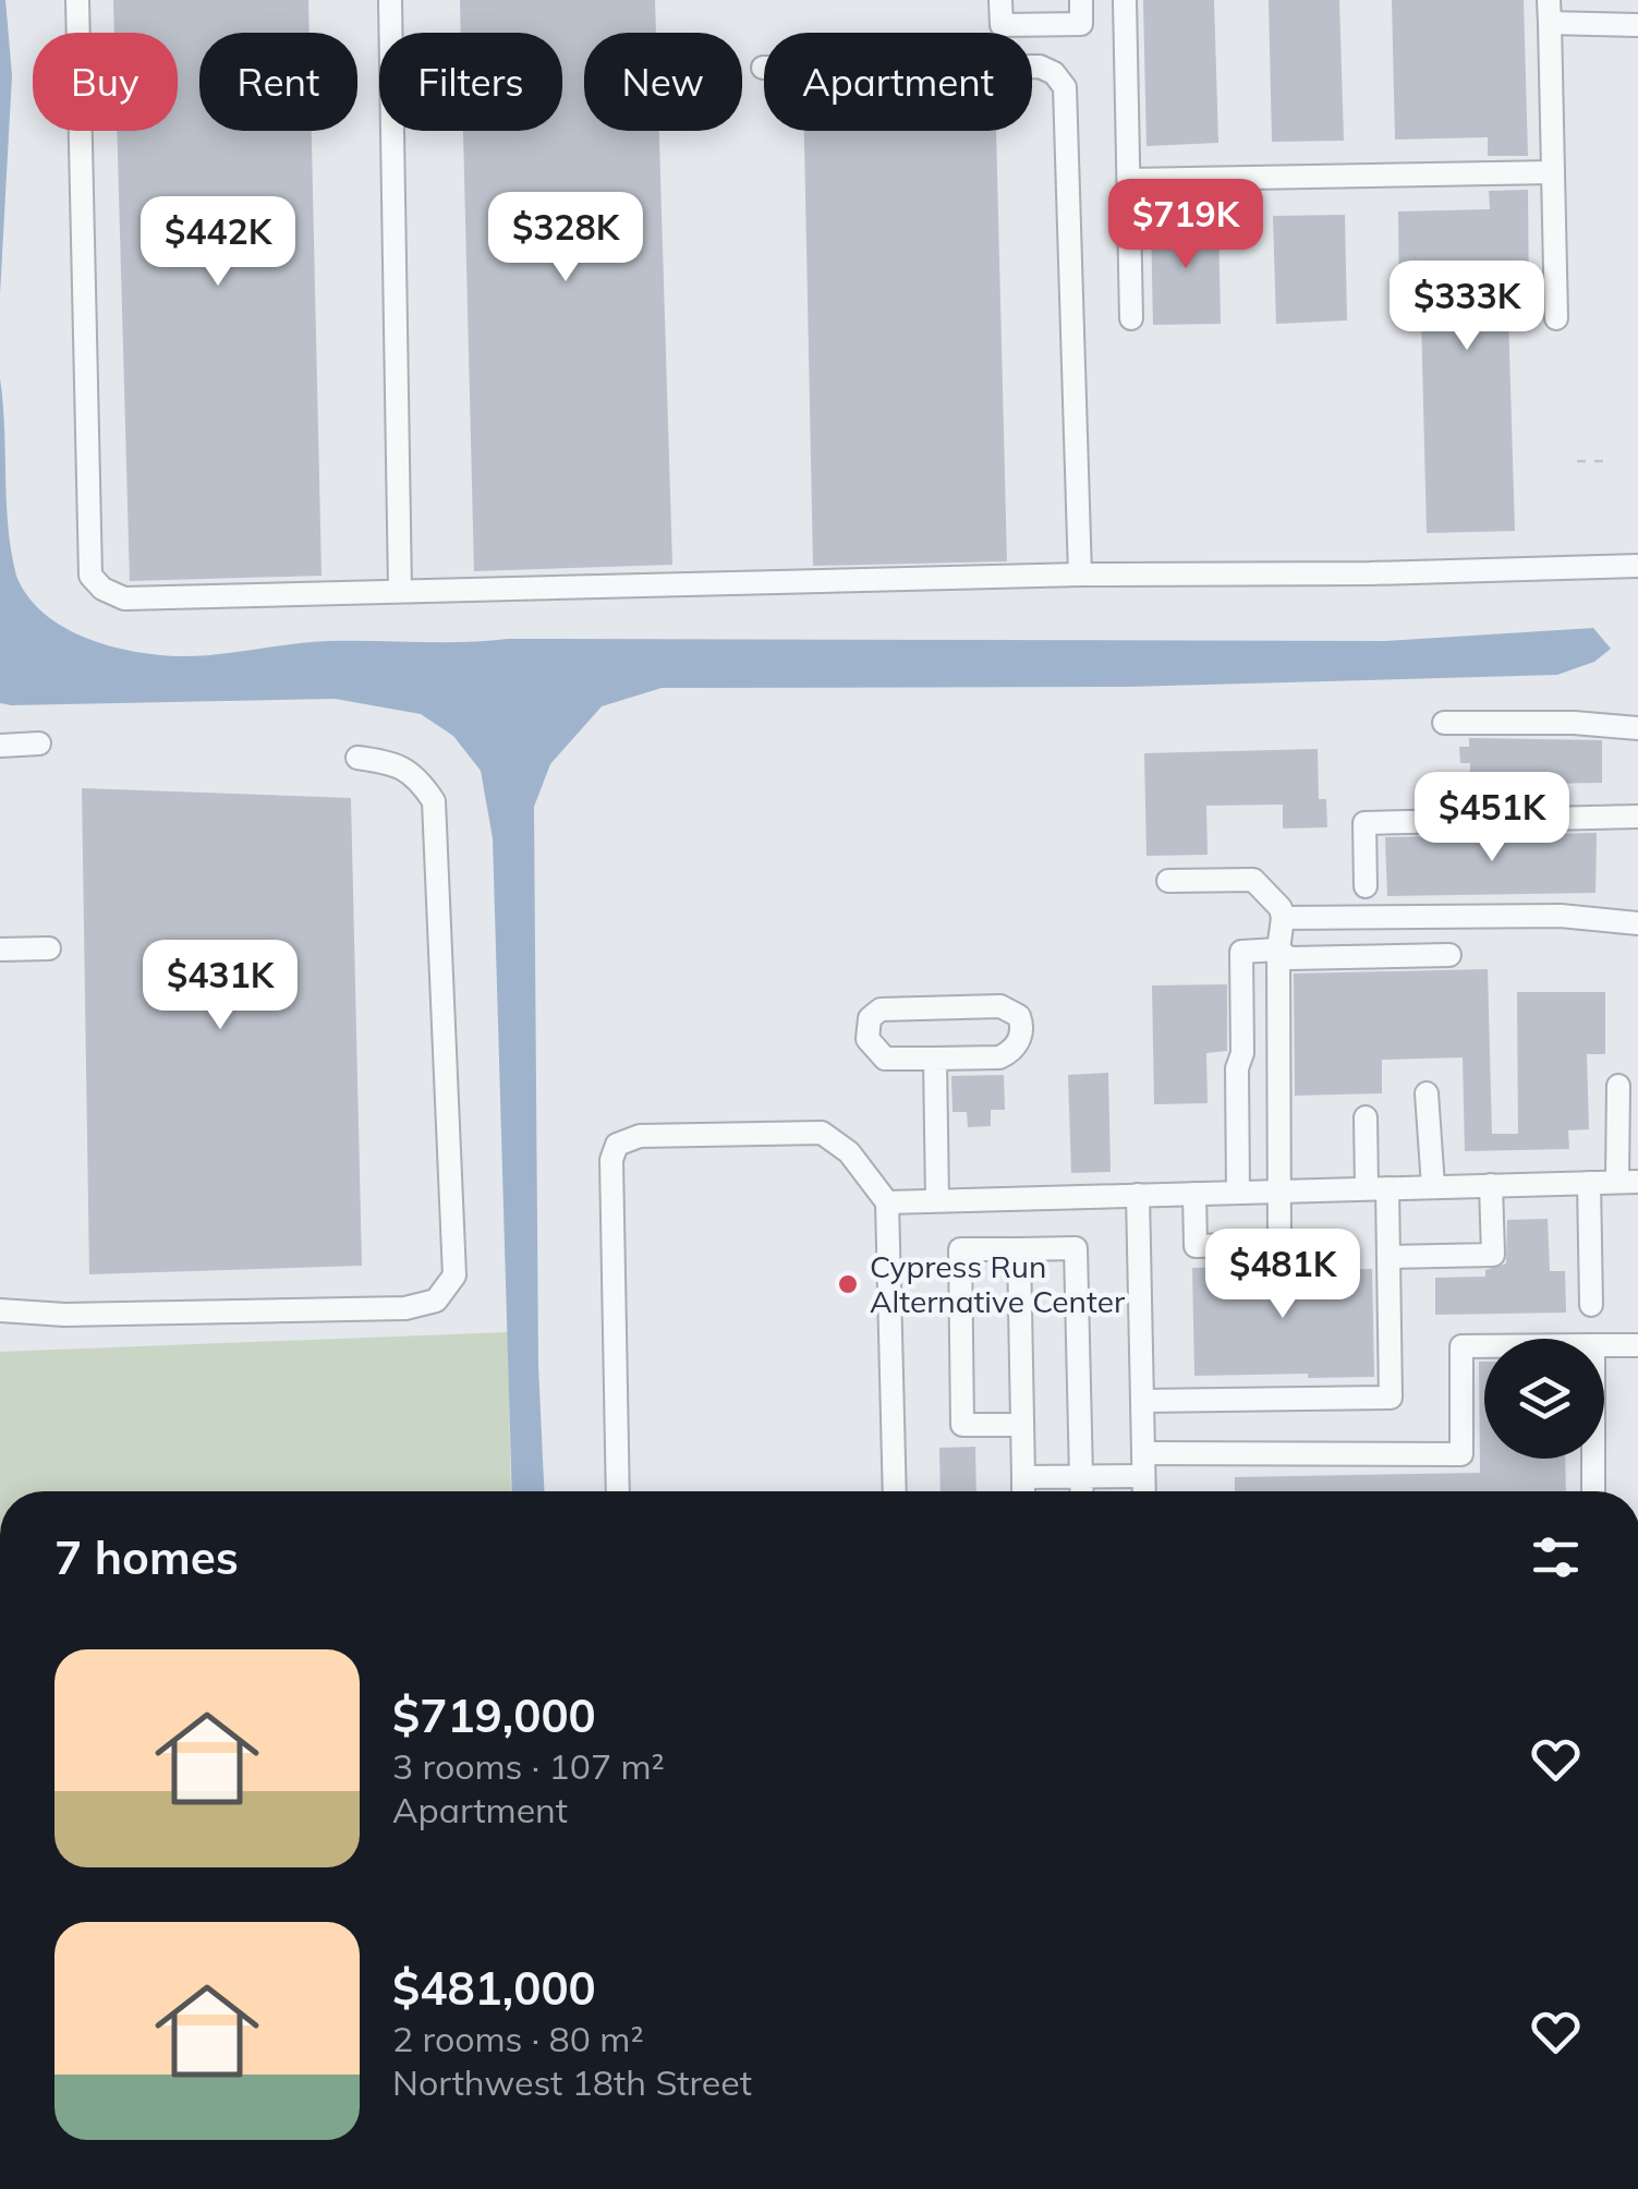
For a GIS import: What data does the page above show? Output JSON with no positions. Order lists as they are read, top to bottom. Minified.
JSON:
{"places":["Cypress Run Alternative Center"],"page":{"chip":["Buy","Rent","Filters","New","Apartment"],"price":["$719K","$328K","$442K","$333K","$451K","$431K","$481K"],"heading":"7 homes","list":[{"name":"$719,000","note":"3 rooms · 107 m² · Apartment"},{"name":"$481,000","note":"2 rooms · 80 m² · Northwest 18th Street"}]}}
